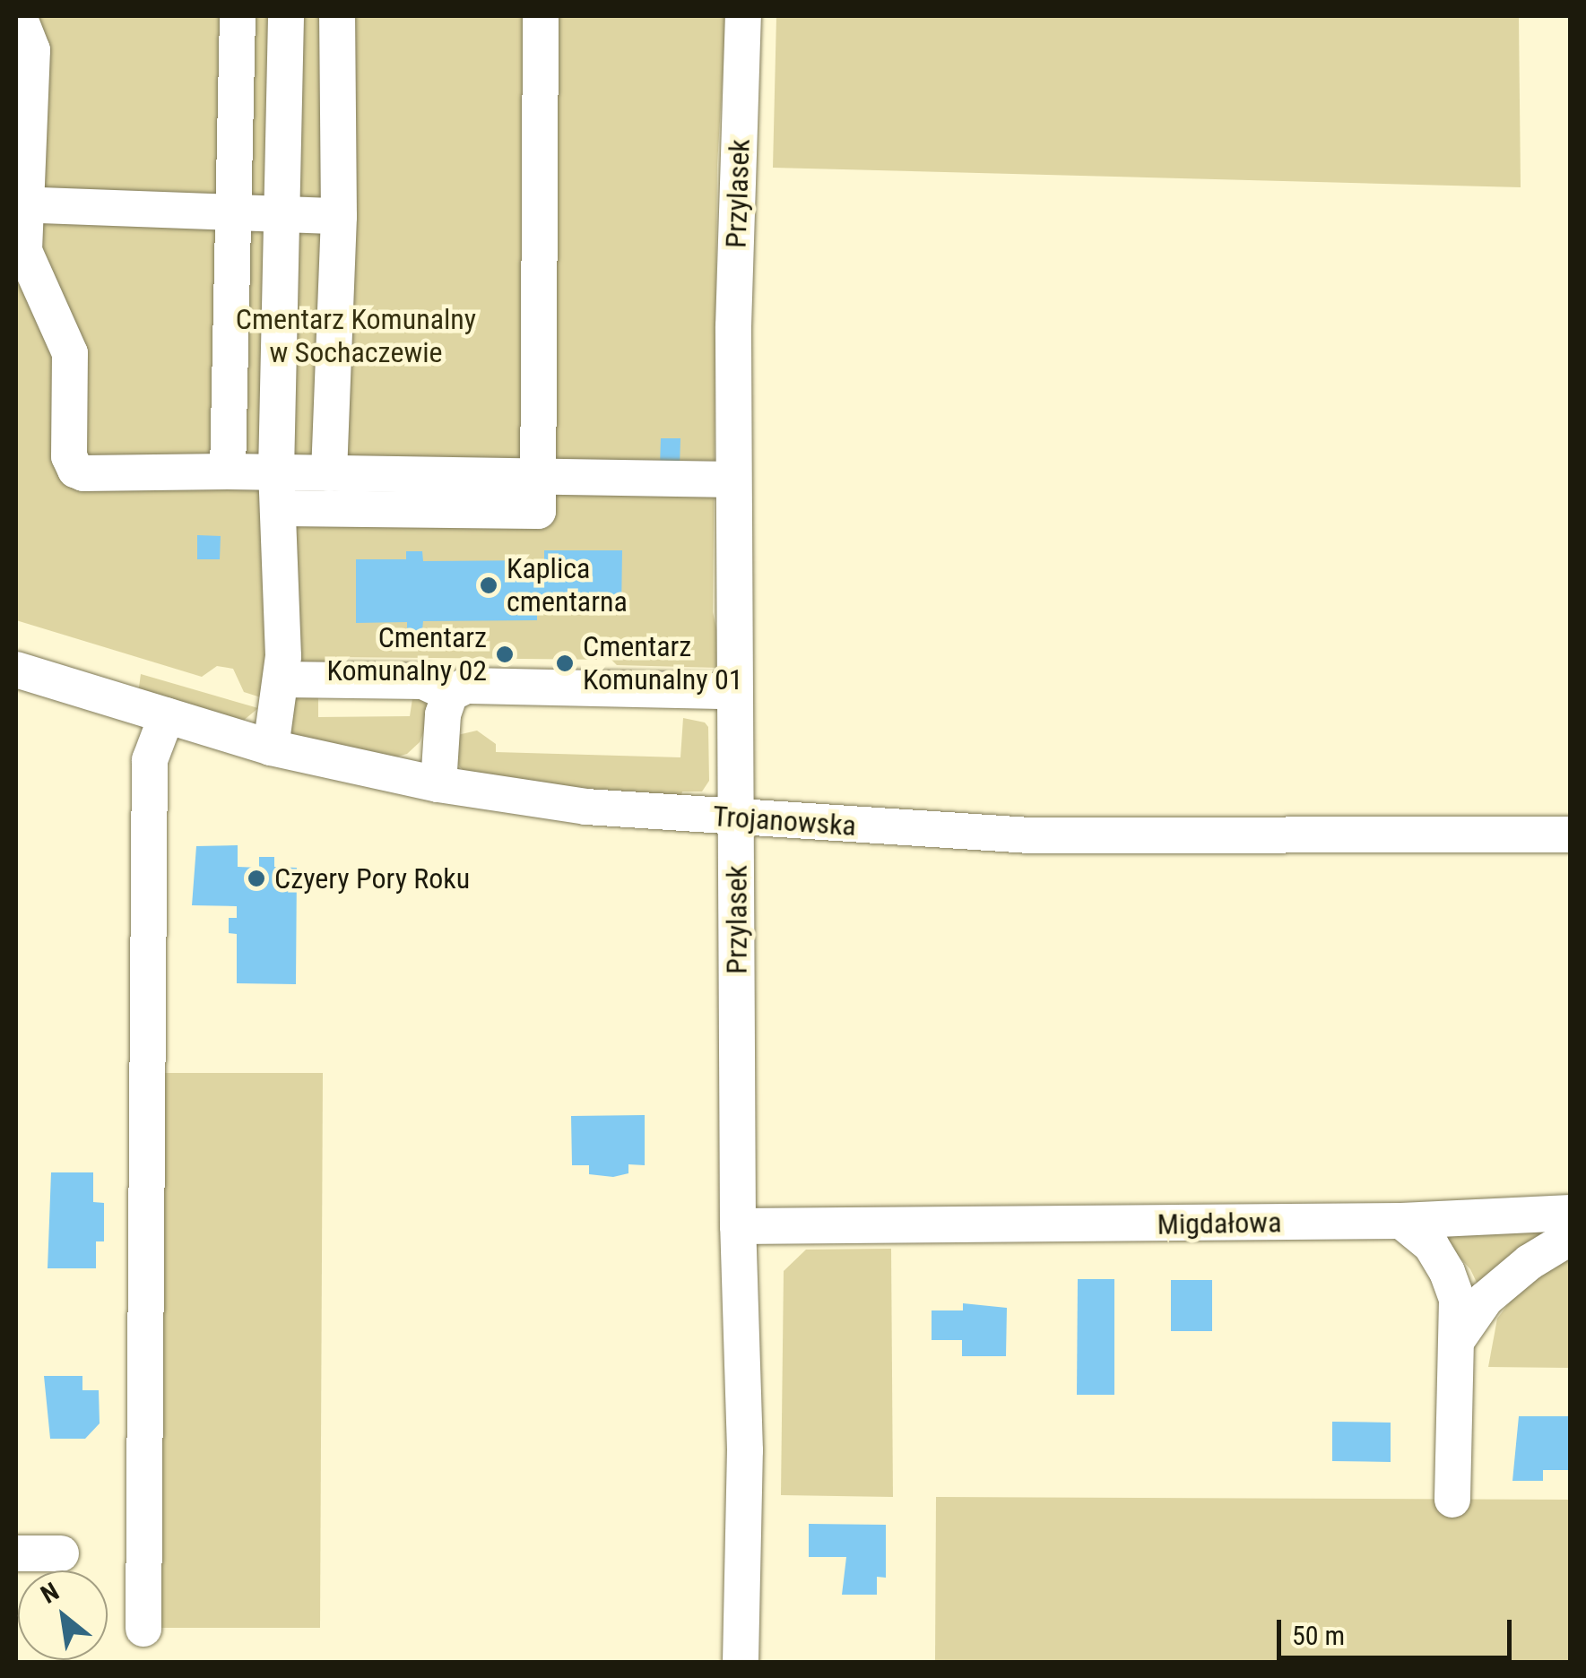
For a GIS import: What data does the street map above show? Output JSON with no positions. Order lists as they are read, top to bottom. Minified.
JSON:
{"streets":{"street":["Przylasek","Trojanowska","Migdałowa"]},"crossings":[["Przylasek","Trojanowska"],["Przylasek","Migdałowa"]],"parks":["Cmentarz Komunalny w Sochaczewie"],"places":["Kaplica cmentarna","Cmentarz Komunalny 02","Cmentarz Komunalny 01","Czyery Pory Roku"],"scale_bar":"50 m","north":"top left"}
